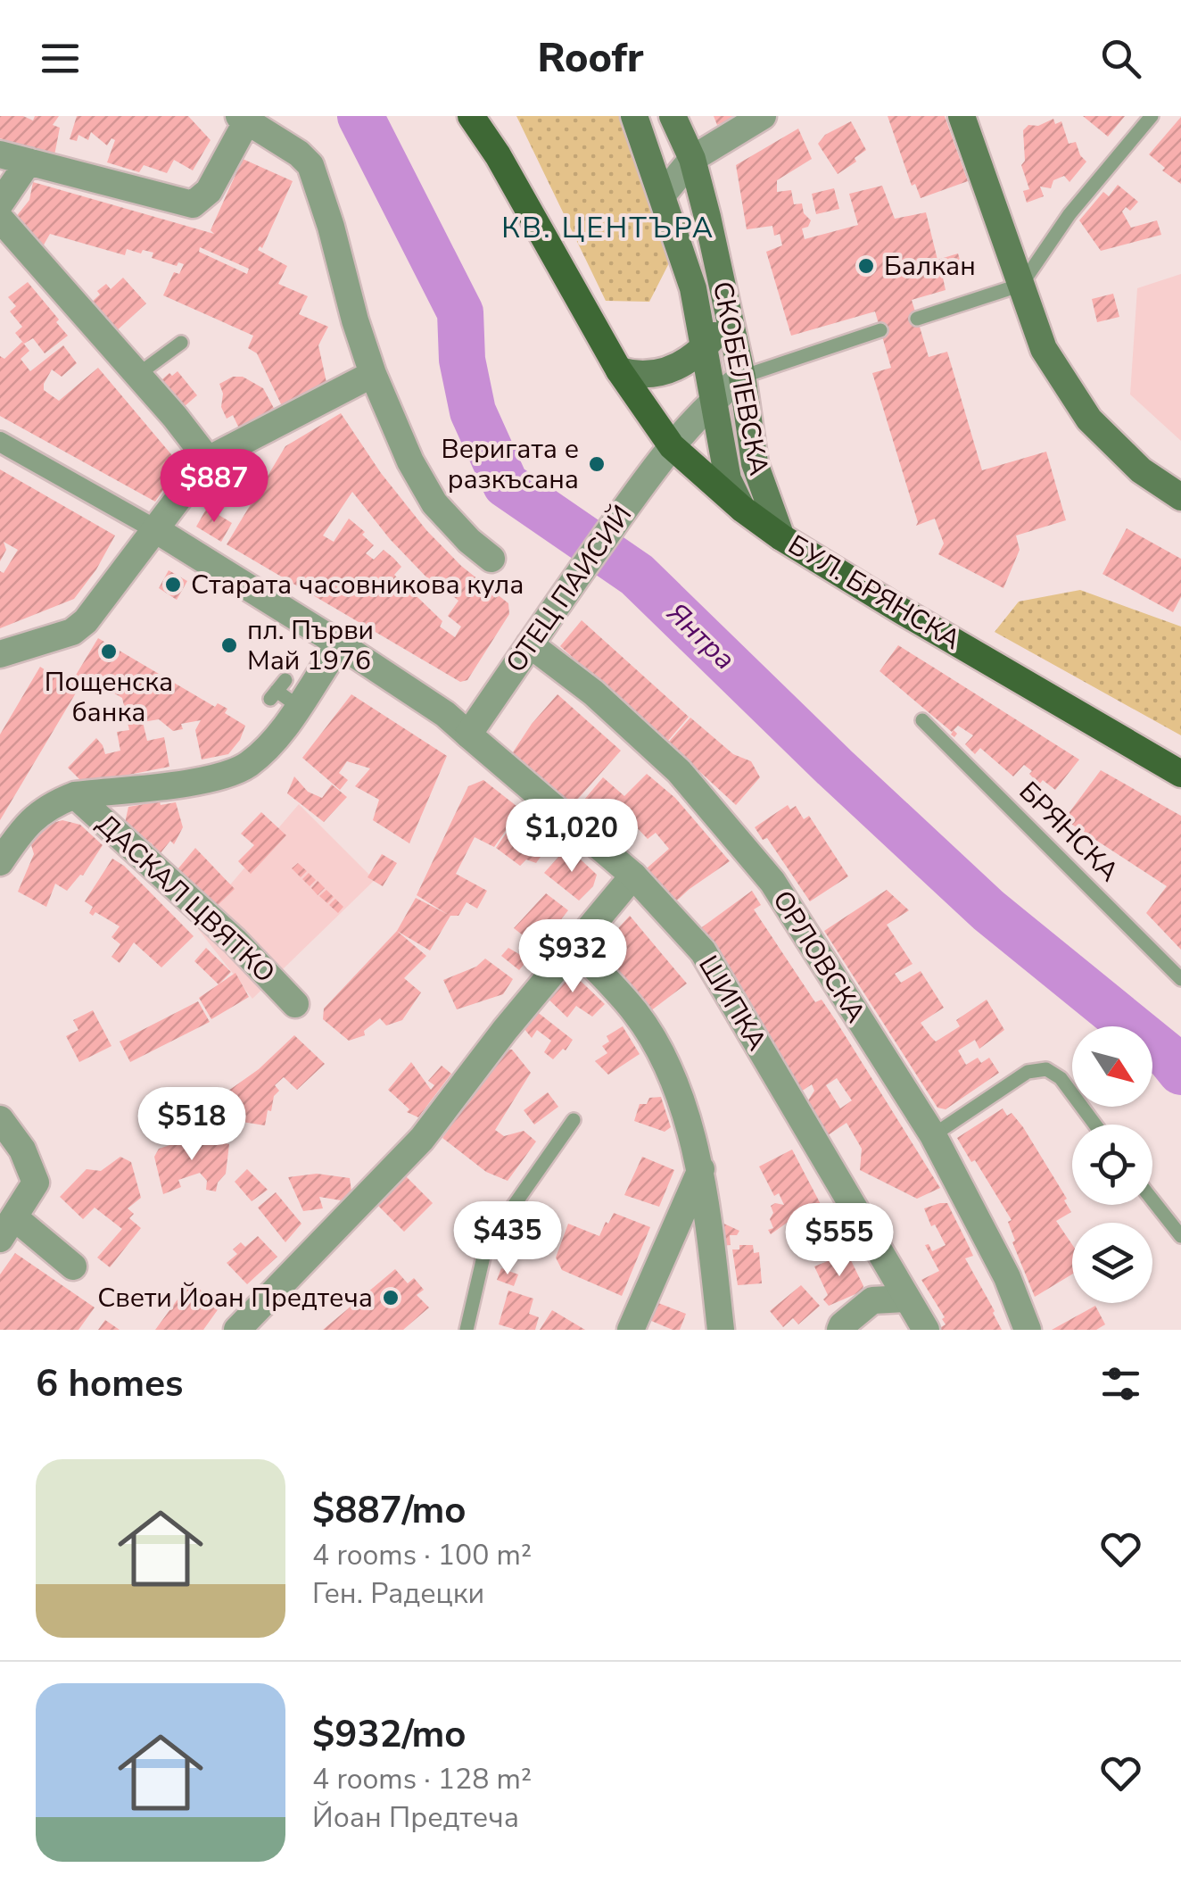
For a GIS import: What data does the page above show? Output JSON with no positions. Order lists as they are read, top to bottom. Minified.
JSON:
{"streets":{"main road":["СКОБЕЛЕВСКА","БУЛ. БРЯНСКА"],"street":["ОТЕЦ ПАИСИЙ","ДАСКАЛ ЦВЯТКО","ОРЛОВСКА","ШИПКА"],"lane":["БРЯНСКА"]},"crossings":[["СКОБЕЛЕВСКА","ОТЕЦ ПАИСИЙ"],["СКОБЕЛЕВСКА","БУЛ. БРЯНСКА"],["ОТЕЦ ПАИСИЙ","БУЛ. БРЯНСКА"],["ОТЕЦ ПАИСИЙ","ОРЛОВСКА"],["ОТЕЦ ПАИСИЙ","ШИПКА"]],"districts":["КВ. ЦЕНТЪРА"],"water":["Янтра"],"places":["Балкан","Веригата е разкъсана","Старата часовникова кула","пл. Първи Май 1976","Пощенска банка","Свети Йоан Предтеча"],"north":"bottom right","page":{"header":"Roofr","price":["$887","$1,020","$932","$518","$435","$555"],"heading":"6 homes","list":[{"name":"$887/mo","note":"4 rooms · 100 m² · Ген. Радецки"},{"name":"$932/mo","note":"4 rooms · 128 m² · Йоан Предтеча"}]}}
